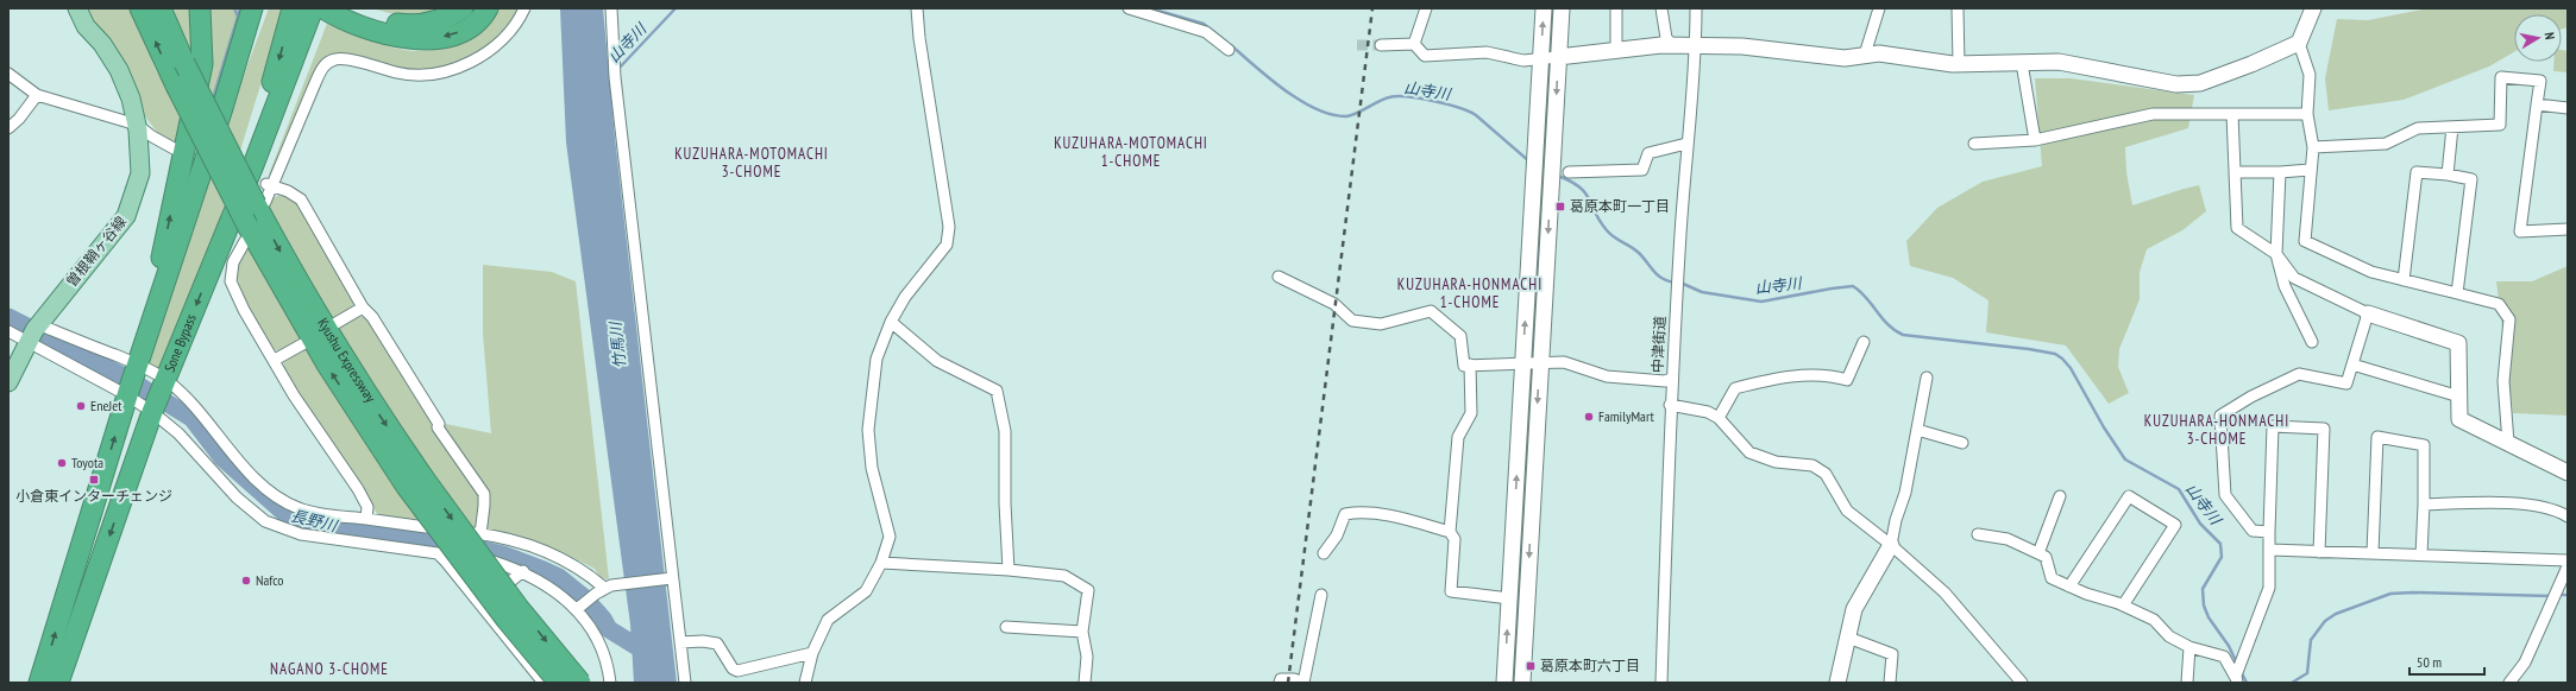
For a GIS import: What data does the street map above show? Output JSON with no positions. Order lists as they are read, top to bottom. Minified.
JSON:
{"streets":{"highway":["Sone Bypass","Kyushu Expressway"],"main road":["曽根鞘ヶ谷線"],"street":["中津街道"]},"districts":["KUZUHARA-MOTOMACHI 1-CHOME","KUZUHARA-MOTOMACHI 3-CHOME","KUZUHARA-HONMACHI 1-CHOME","KUZUHARA-HONMACHI 3-CHOME","NAGANO 3-CHOME"],"water":["山寺川","竹馬川","長野川"],"places":{"transit":["葛原本町一丁目","小倉東インターチェンジ","葛原本町六丁目"],"other":["EneJet","FamilyMart","Toyota","Nafco"]},"scale_bar":"50 m","north":"right"}
